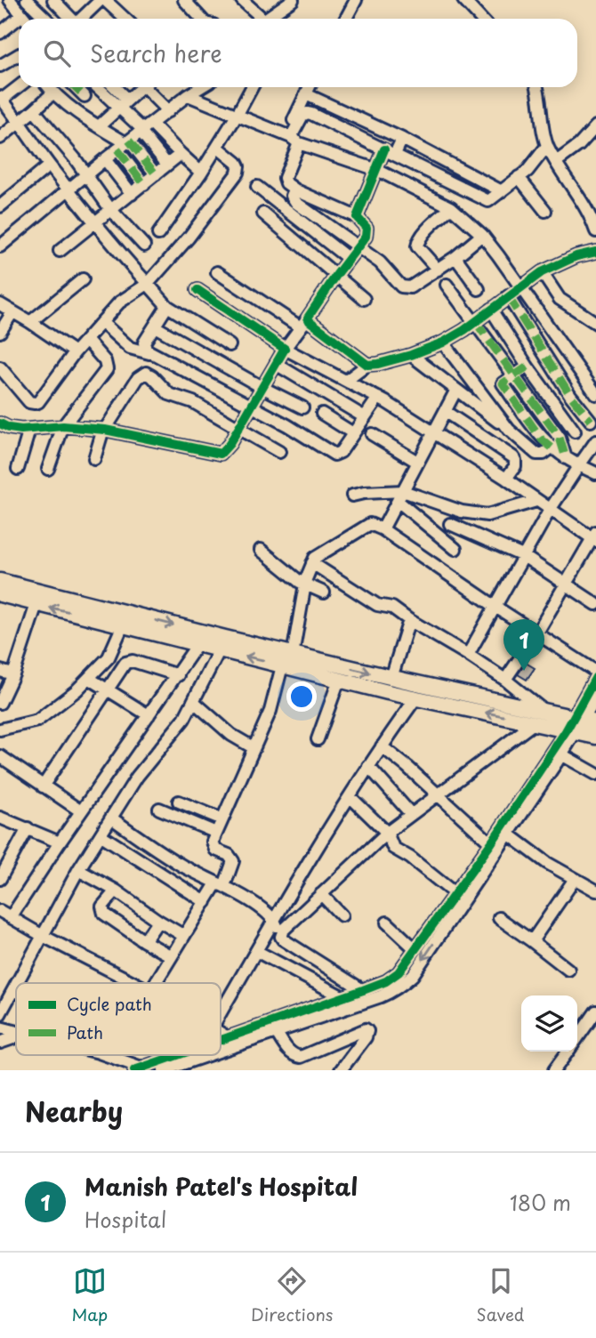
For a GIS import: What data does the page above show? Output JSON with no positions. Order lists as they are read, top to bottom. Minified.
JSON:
{"legend":["Cycle path","Path"],"page":{"search":"Search here","pins":"1","heading":"Nearby","list":[{"mark":"1","name":"Manish Patel's Hospital","note":"Hospital","value":"180 m"}],"nav":["Map","Directions","Saved"]}}
